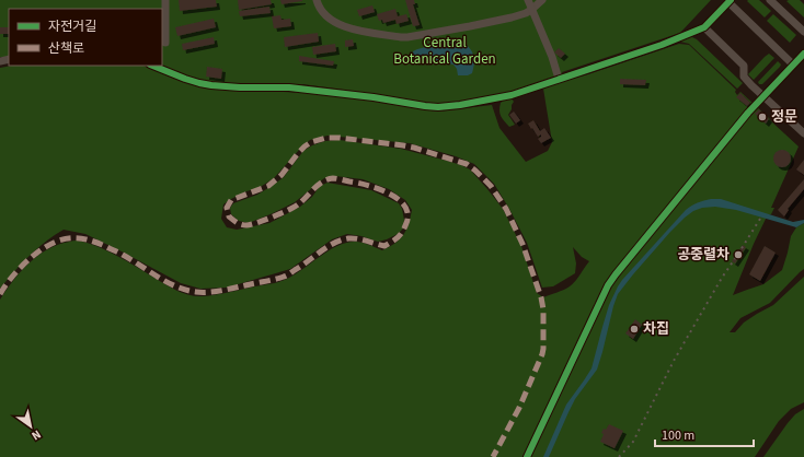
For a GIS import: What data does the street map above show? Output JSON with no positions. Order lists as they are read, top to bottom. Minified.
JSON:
{"parks":["Central Botanical Garden"],"places":["정문","공중렬차","차집"],"legend":["자전거길","산책로"],"scale_bar":"100 m","north":"bottom right"}
